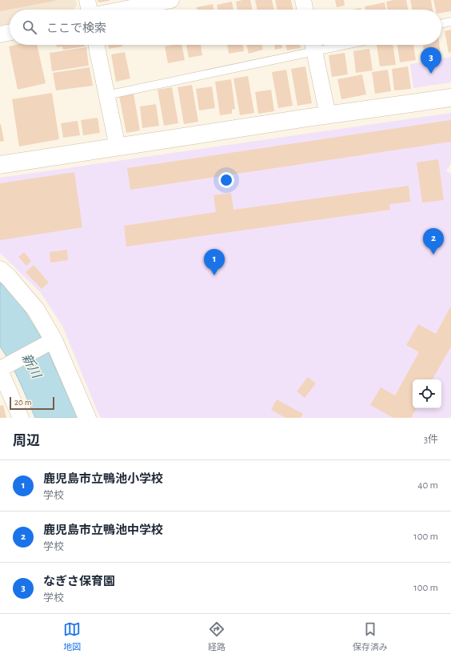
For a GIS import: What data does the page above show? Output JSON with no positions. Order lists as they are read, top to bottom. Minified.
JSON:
{"water":["新川"],"scale_bar":"20 m","page":{"search":"ここで検索","pins":["3","2","1"],"scale":"20 m","heading":["周辺","3件"],"list":[{"mark":"1","name":"鹿児島市立鴨池小学校","note":"学校","value":"40 m"},{"mark":"2","name":"鹿児島市立鴨池中学校","note":"学校","value":"100 m"},{"mark":"3","name":"なぎさ保育園","note":"学校","value":"100 m"}],"nav":["地図","経路","保存済み"]}}
